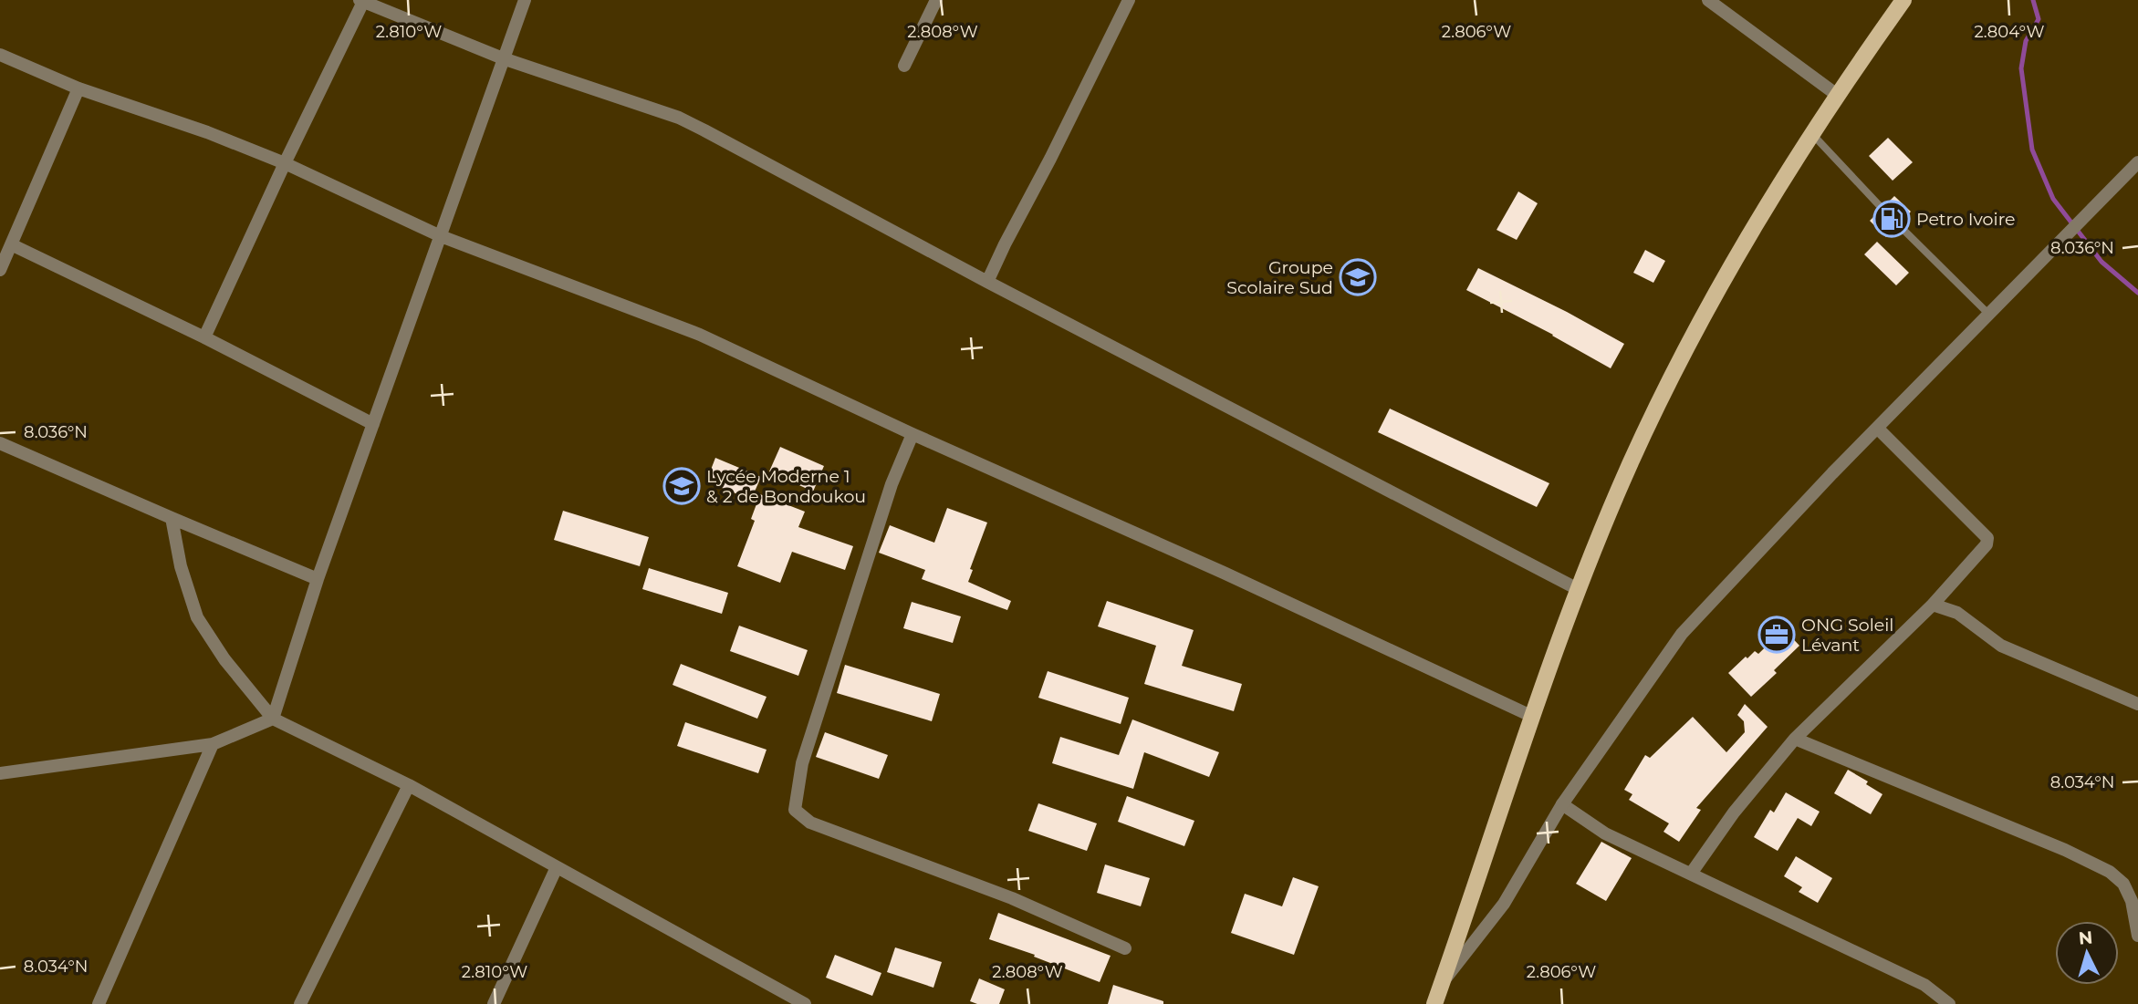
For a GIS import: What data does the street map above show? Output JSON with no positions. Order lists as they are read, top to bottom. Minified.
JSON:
{"places":{"fuel station":["Petro Ivoire"],"school or university":["Groupe Scolaire Sud","Lycée Moderne 1 & 2 de Bondoukou"],"office":["ONG Soleil Lévant"]},"north":"top","coordinates":["2.810°W","2.808°W","2.806°W","2.804°W","8.036°N","8.034°N"]}
